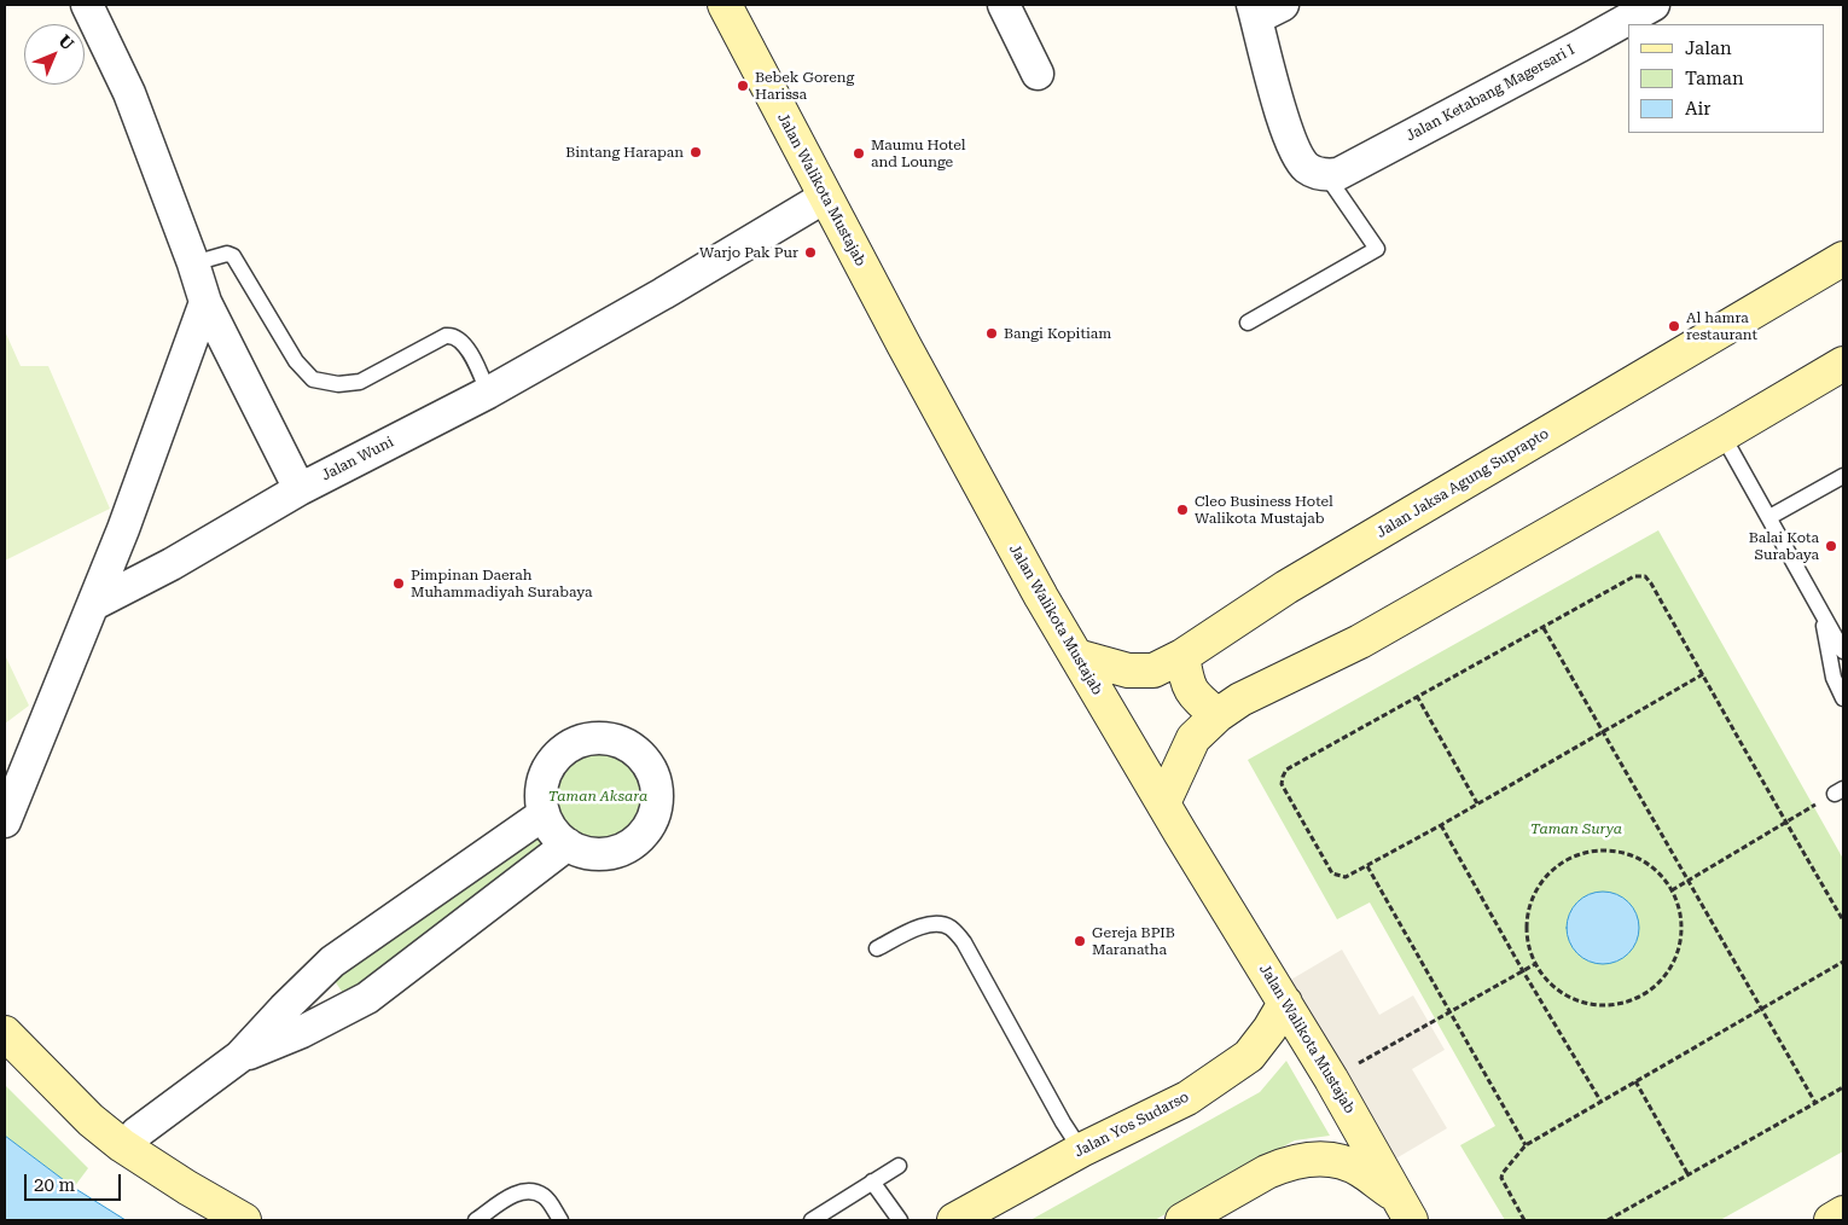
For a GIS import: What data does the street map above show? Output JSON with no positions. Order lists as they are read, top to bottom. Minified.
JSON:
{"streets":{"street":["Jalan Ketabang Magersari I","Jalan Walikota Mustajab","Jalan Wuni","Jalan Jaksa Agung Suprapto","Jalan Yos Sudarso"]},"crossings":[["Jalan Walikota Mustajab","Jalan Wuni"],["Jalan Walikota Mustajab","Jalan Jaksa Agung Suprapto"],["Jalan Walikota Mustajab","Jalan Yos Sudarso"]],"parks":["Taman Aksara","Taman Surya"],"places":["Bebek Goreng Harissa","Bintang Harapan","Maumu Hotel and Lounge","Warjo Pak Pur","Al hamra restaurant","Bangi Kopitiam","Cleo Business Hotel Walikota Mustajab","Balai Kota Surabaya","Pimpinan Daerah Muhammadiyah Surabaya","Gereja BPIB Maranatha"],"legend":["Jalan","Taman","Air"],"scale_bar":"20 m","north":"top right"}
